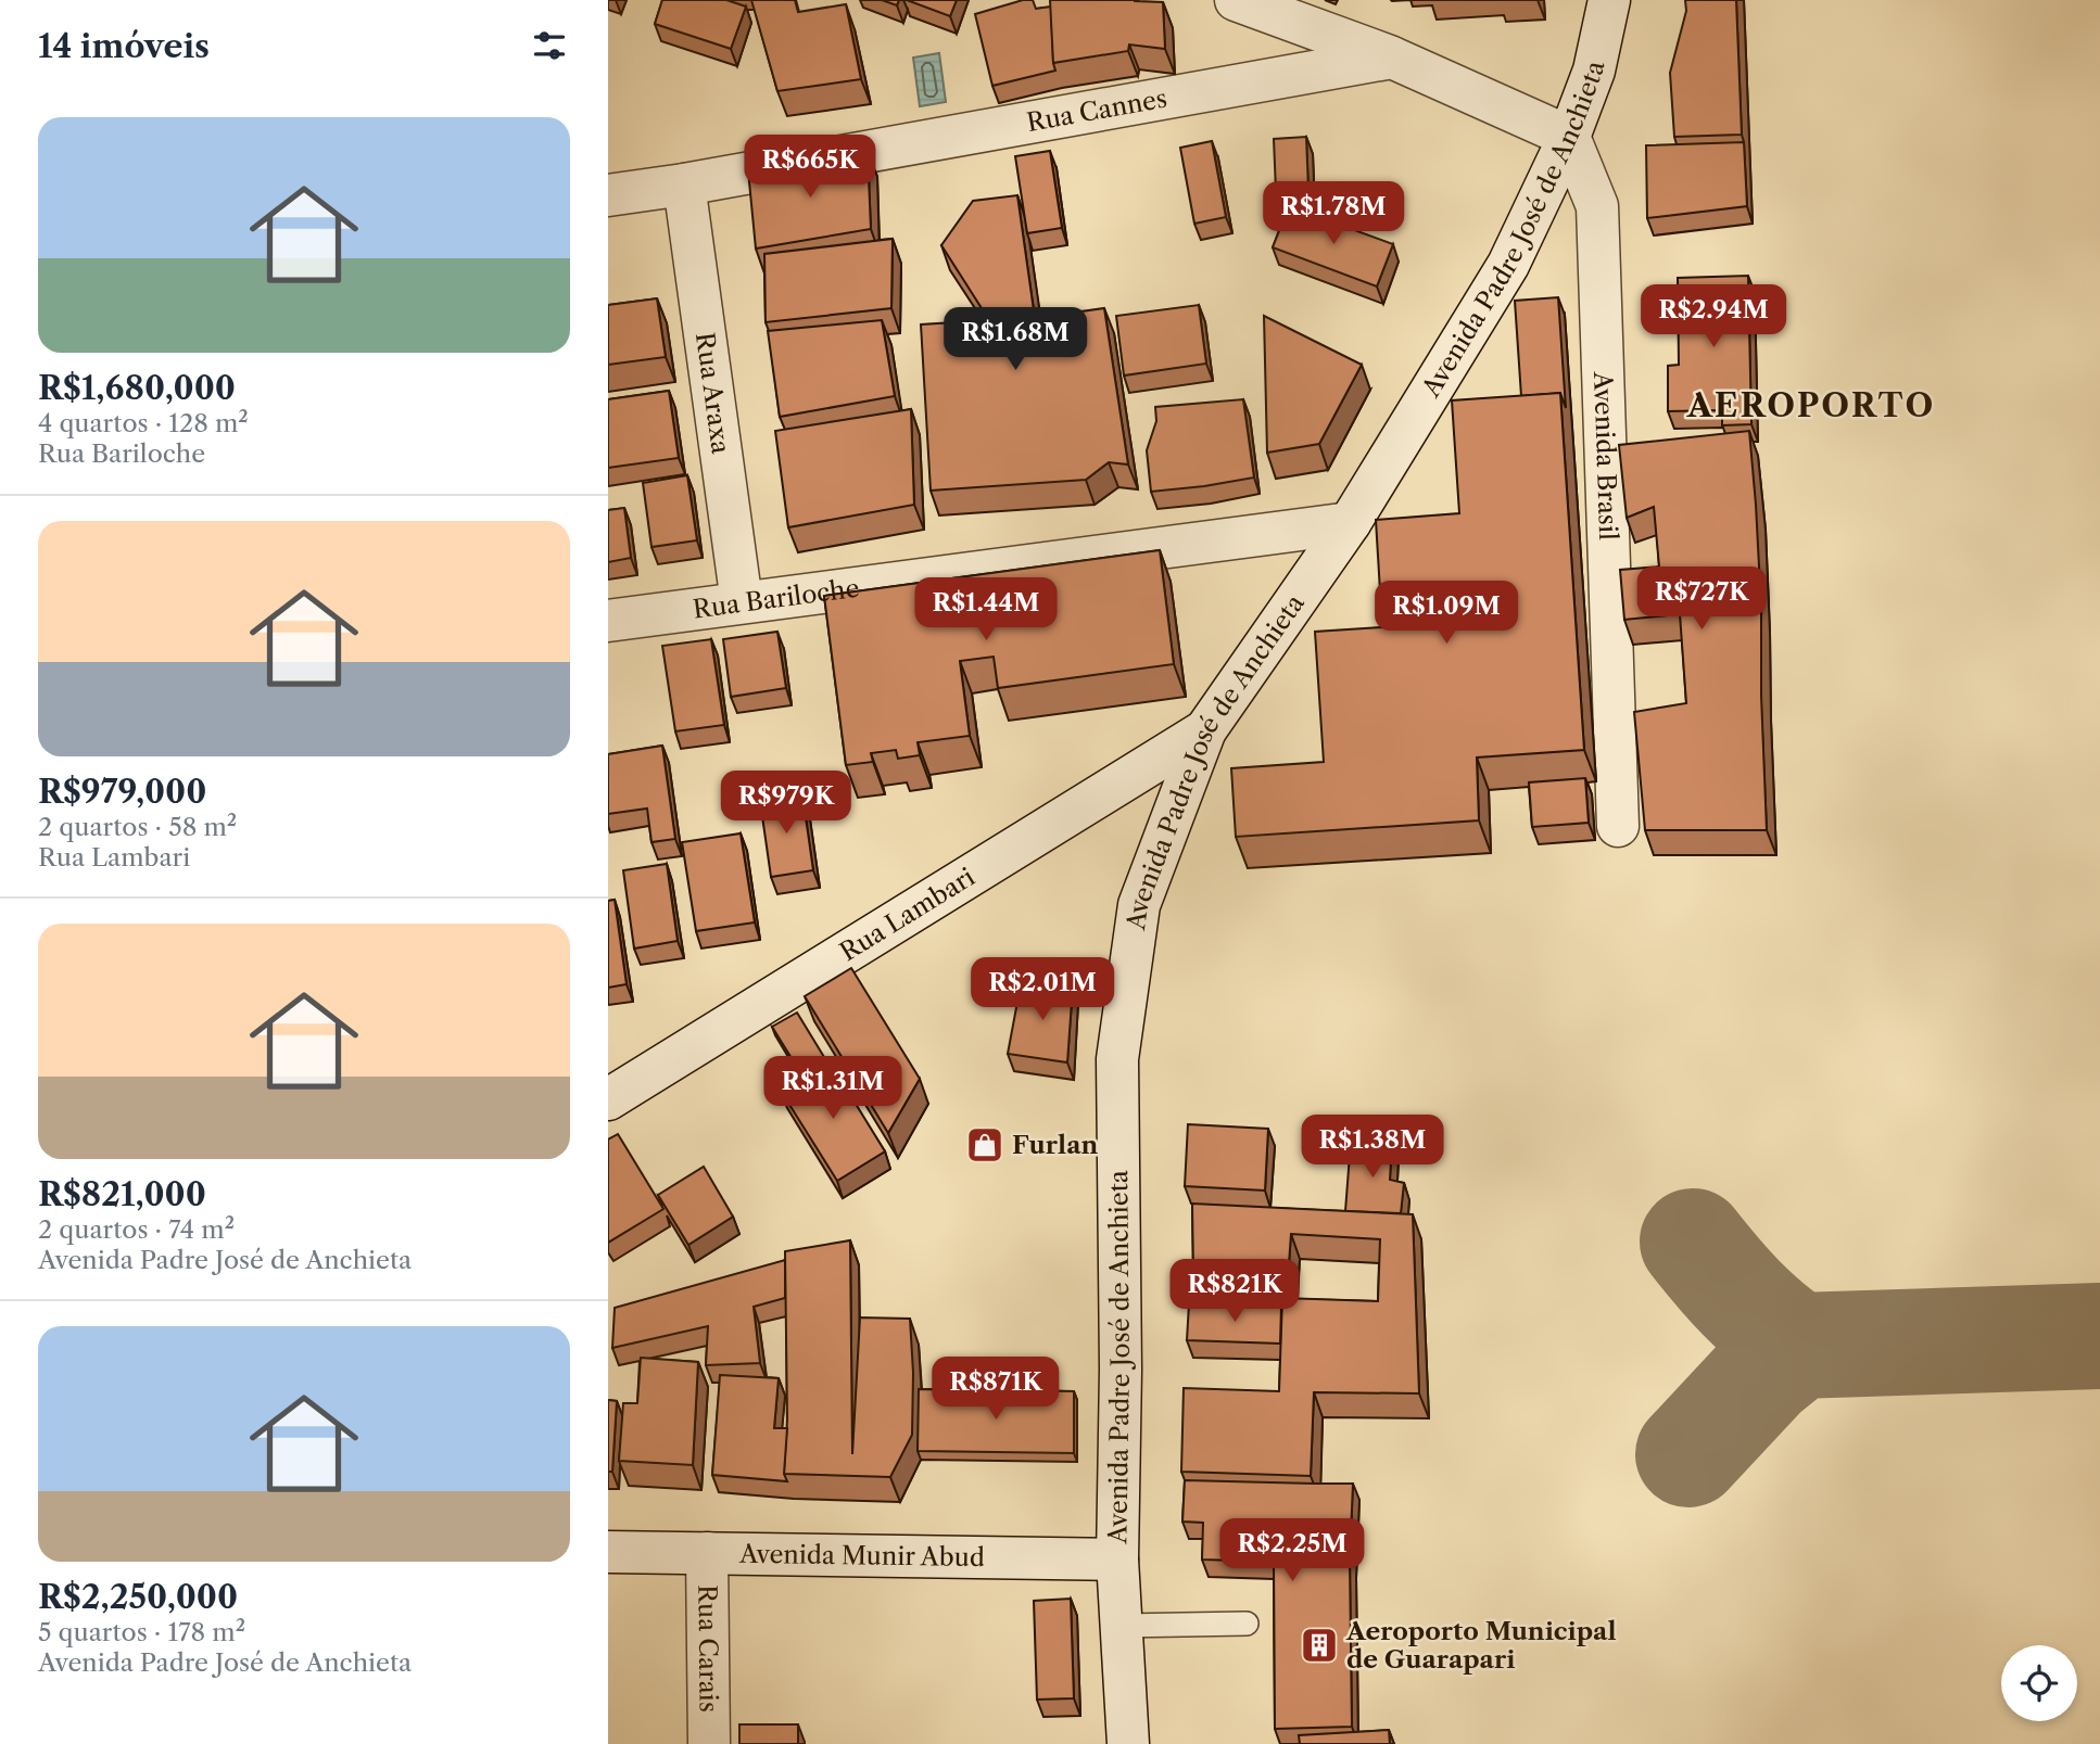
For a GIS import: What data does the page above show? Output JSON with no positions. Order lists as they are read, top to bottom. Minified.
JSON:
{"streets":{"street":["Rua Cannes","Avenida Padre José de Anchieta","Rua Araxa","Avenida Brasil","Rua Bariloche","Rua Lambari","Avenida Munir Abud","Rua Carais"]},"crossings":[["Rua Cannes","Rua Araxa"],["Avenida Padre José de Anchieta","Avenida Brasil"],["Avenida Padre José de Anchieta","Rua Bariloche"],["Avenida Padre José de Anchieta","Rua Lambari"],["Avenida Padre José de Anchieta","Avenida Munir Abud"],["Rua Araxa","Rua Bariloche"],["Avenida Munir Abud","Rua Carais"]],"districts":["AEROPORTO"],"places":{"shop":["Furlan"],"building":["Aeroporto Municipal de Guarapari"]},"page":{"heading":"14 imóveis","list":[{"name":"R$1,680,000","note":"4 quartos · 128 m² · Rua Bariloche"},{"name":"R$979,000","note":"2 quartos · 58 m² · Rua Lambari"},{"name":"R$821,000","note":"2 quartos · 74 m² · Avenida Padre José de Anchieta"},{"name":"R$2,250,000","note":"5 quartos · 178 m² · Avenida Padre José de Anchieta"}],"price":["R$665K","R$1.78M","R$2.94M","R$1.68M","R$727K","R$1.44M","R$1.09M","R$979K","R$2.01M","R$1.31M","R$1.38M","R$821K","R$871K","R$2.25M"]}}
